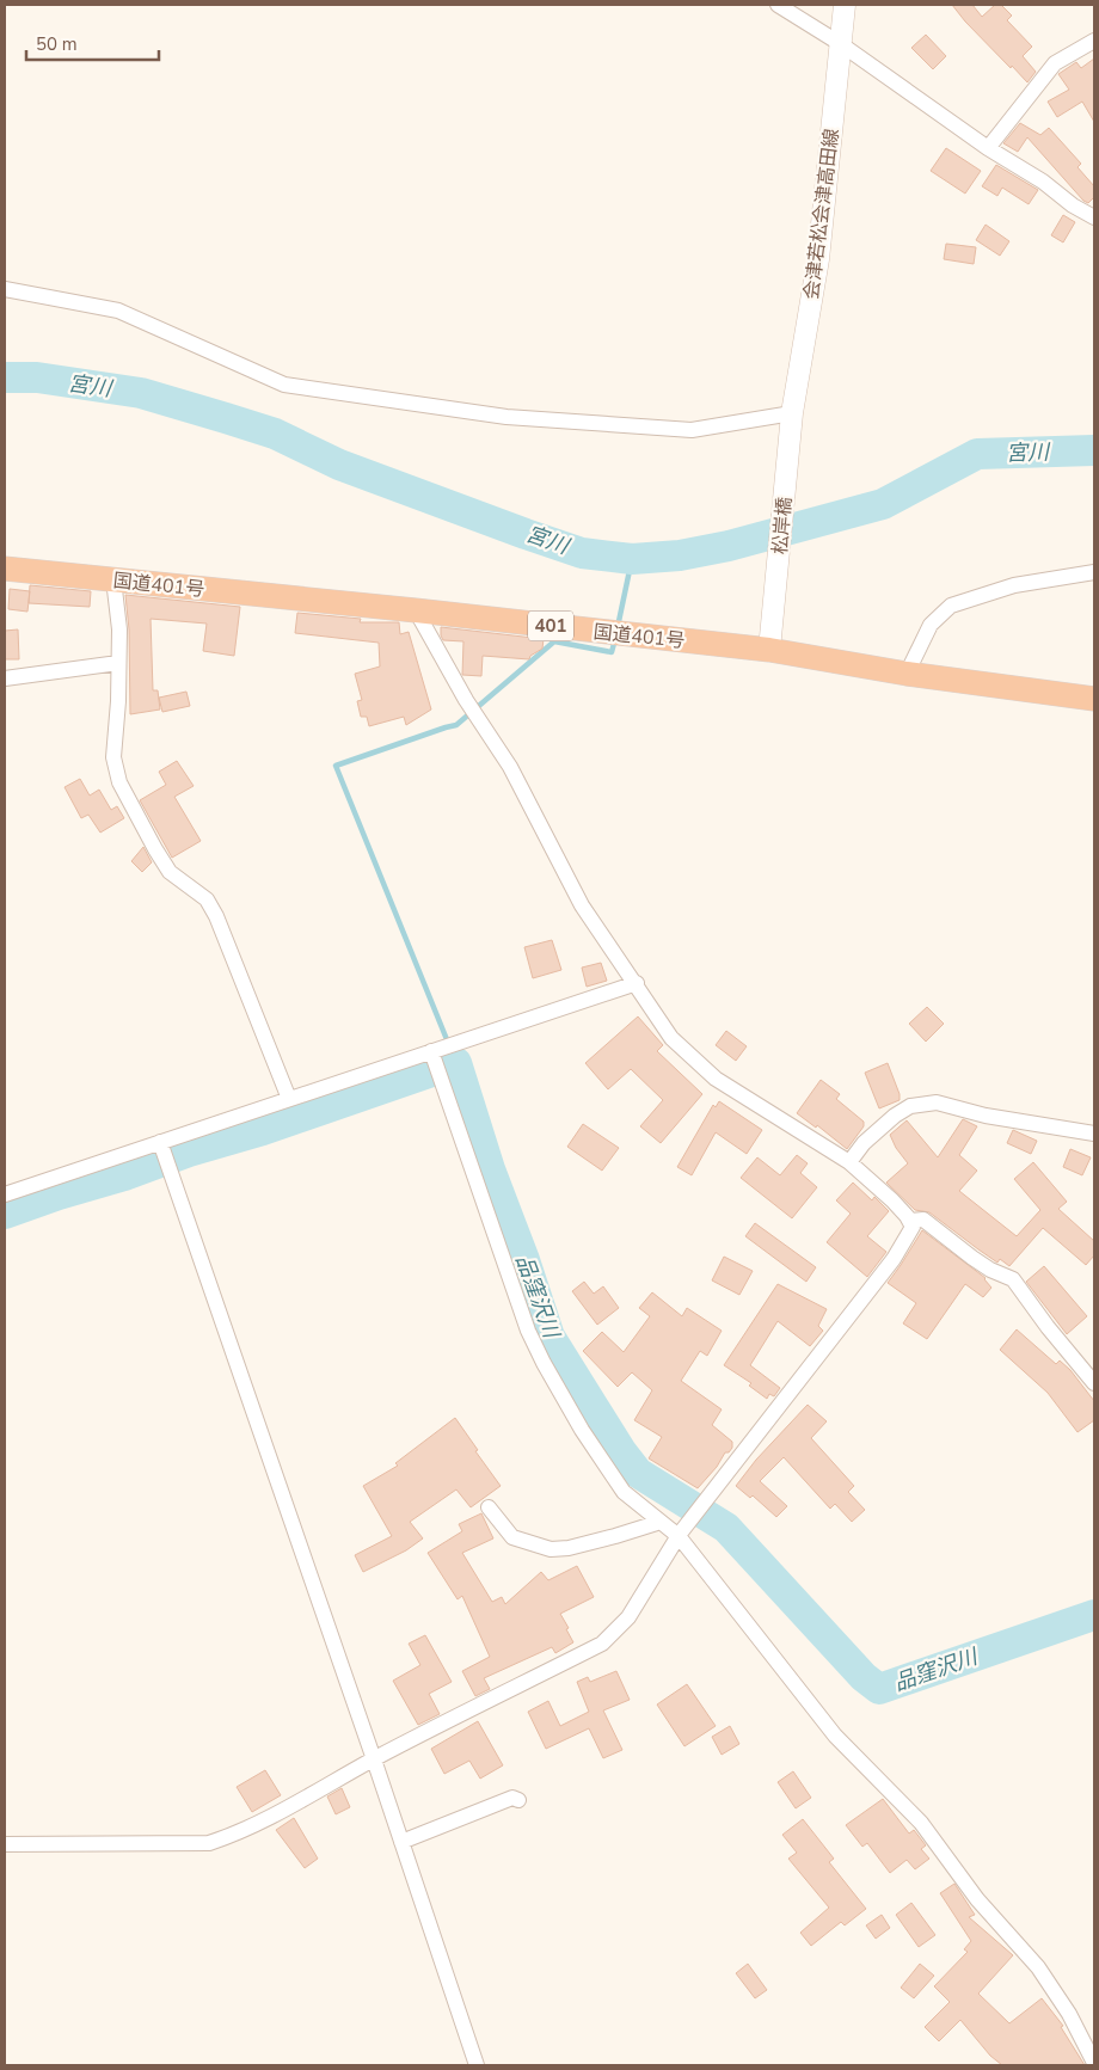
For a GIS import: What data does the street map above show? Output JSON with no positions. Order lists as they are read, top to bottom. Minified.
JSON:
{"streets":{"highway":["国道401号","401"],"main road":["会津若松会津高田線","松岸橋"]},"crossings":[["会津若松会津高田線","松岸橋"],["松岸橋","国道401号"]],"water":["宮川","品窪沢川"],"scale_bar":"50 m"}
